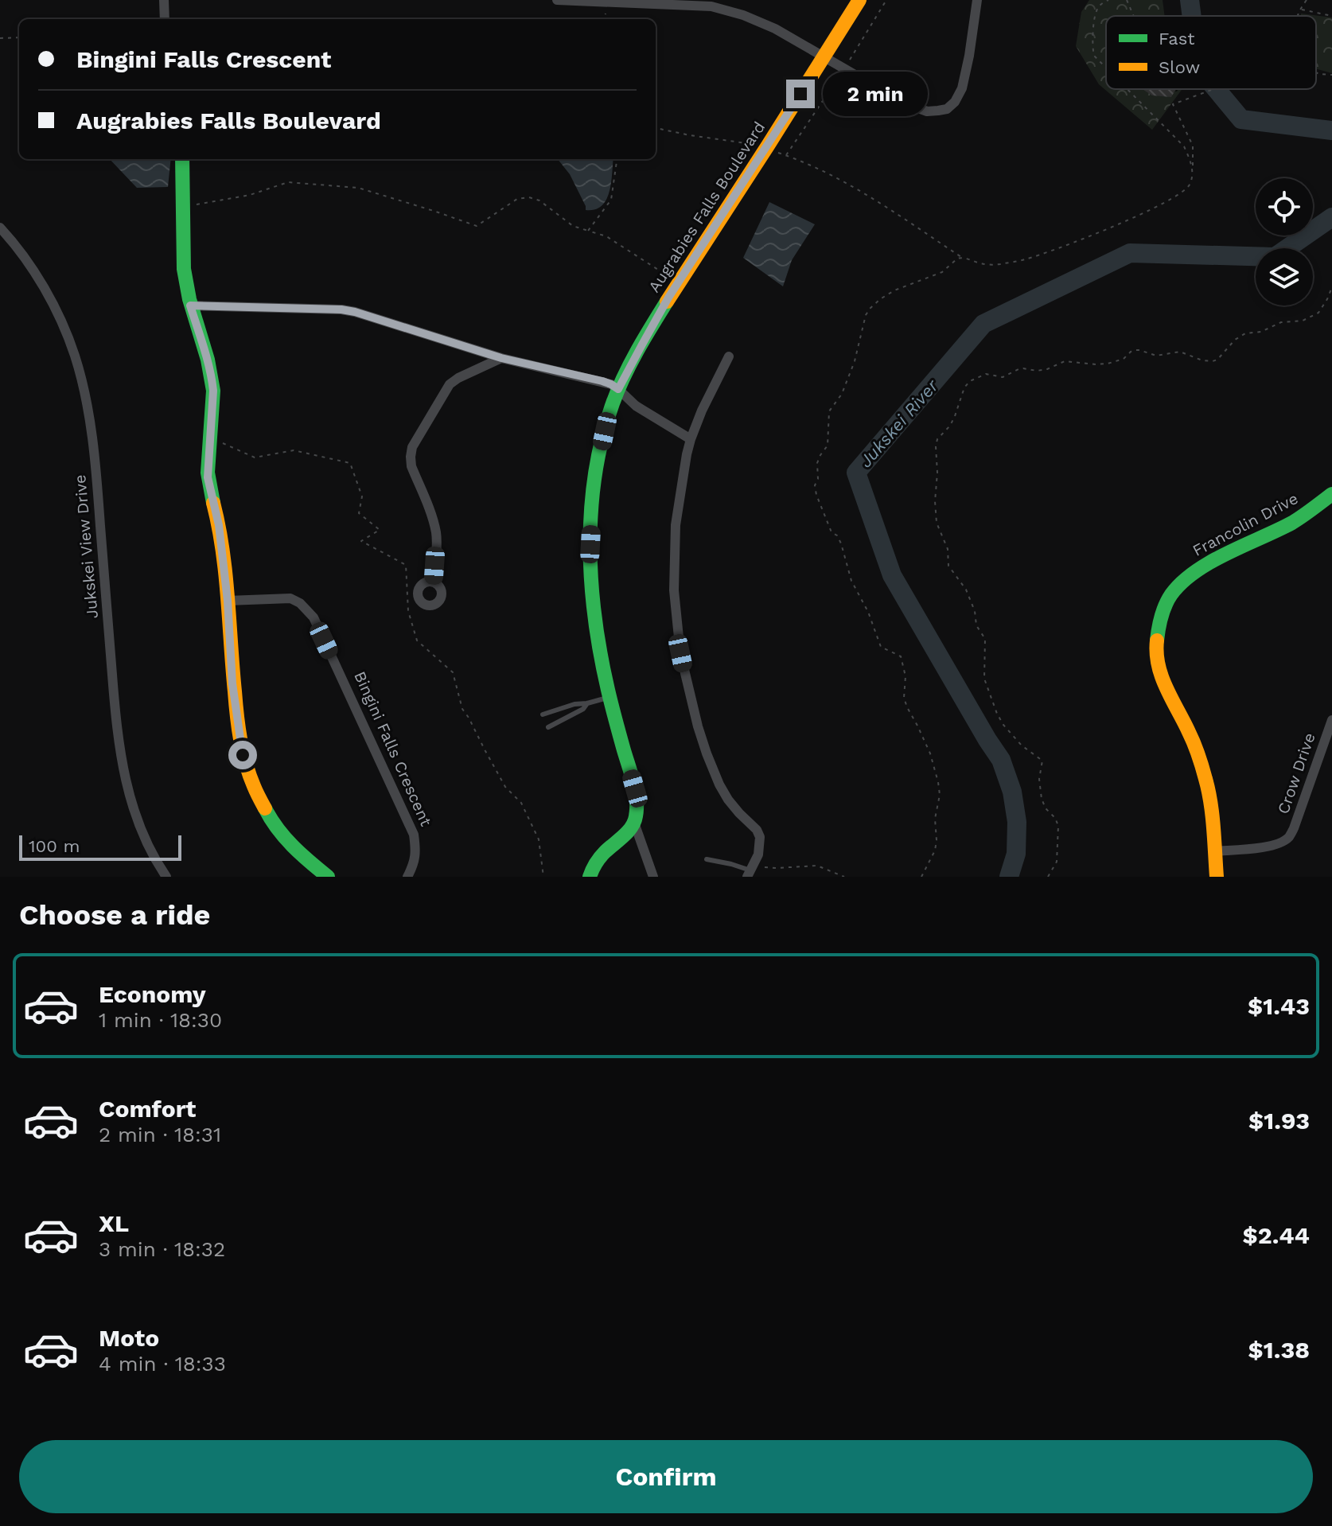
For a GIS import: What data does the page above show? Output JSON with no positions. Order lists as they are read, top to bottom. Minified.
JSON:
{"streets":{"street":["Augrabies Falls Boulevard","Francolin Drive","Jukskei View Drive","Bingini Falls Crescent","Crow Drive"]},"crossings":[["Francolin Drive","Crow Drive"]],"water":["Jukskei River"],"legend":["Fast","Slow"],"scale_bar":"100 m","page":{"banner":["Bingini Falls Crescent","Augrabies Falls Boulevard"],"bubble":"2 min","scale":"100 m","heading":"Choose a ride","list":[{"name":"Economy","note":"1 min · 18:30","value":"$1.43"},{"name":"Comfort","note":"2 min · 18:31","value":"$1.93"},{"name":"XL","note":"3 min · 18:32","value":"$2.44"},{"name":"Moto","note":"4 min · 18:33","value":"$1.38"}],"buttons":"Confirm"}}
